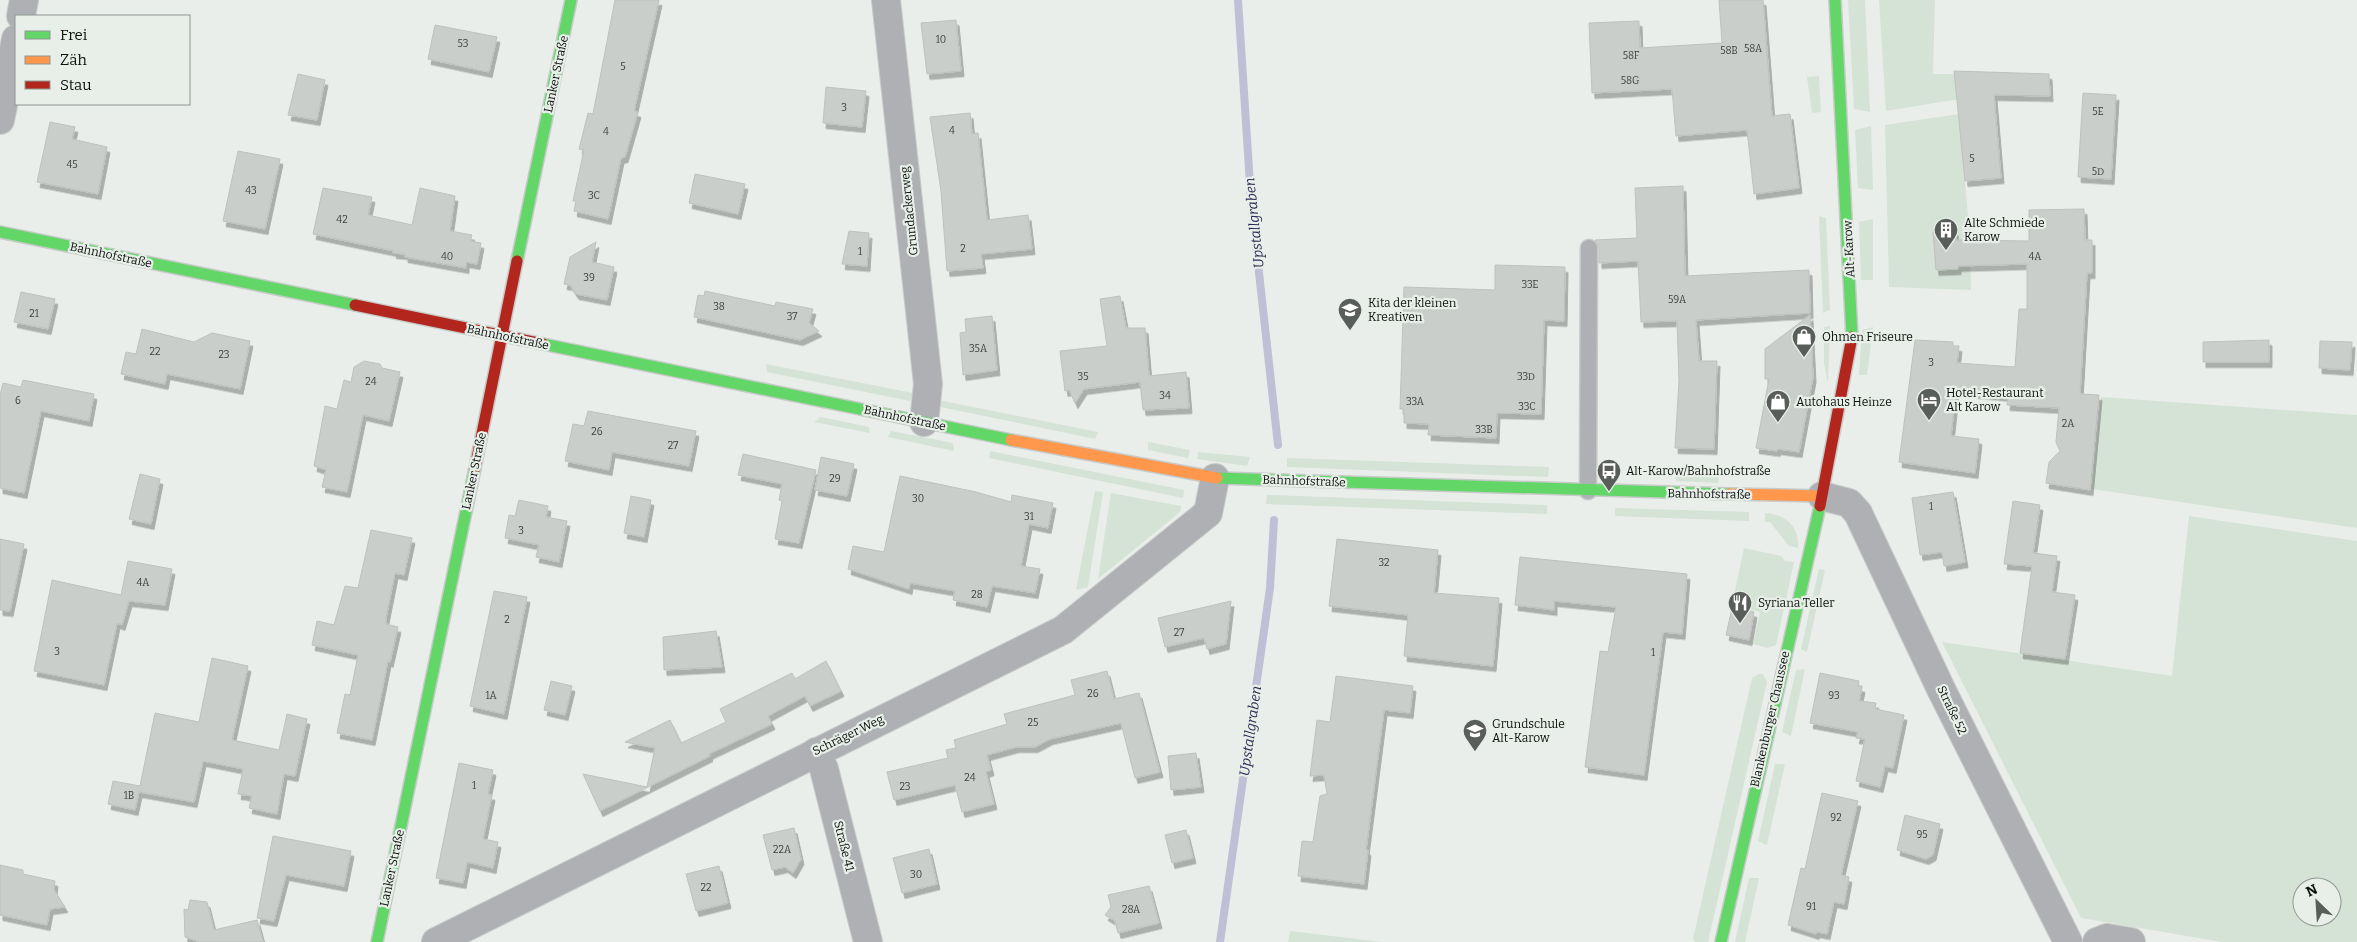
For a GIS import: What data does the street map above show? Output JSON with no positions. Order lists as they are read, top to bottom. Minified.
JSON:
{"streets":{"main road":["Lanker Straße","Alt-Karow","Bahnhofstraße","Blankenburger Chaussee"],"street":["Grundackerweg","Straße 52","Schräger Weg","Straße 41"]},"crossings":[["Lanker Straße","Bahnhofstraße"],["Grundackerweg","Bahnhofstraße"],["Alt-Karow","Bahnhofstraße"],["Alt-Karow","Straße 52"],["Alt-Karow","Blankenburger Chaussee"],["Bahnhofstraße","Straße 52"],["Bahnhofstraße","Blankenburger Chaussee"],["Bahnhofstraße","Schräger Weg"],["Straße 52","Blankenburger Chaussee"],["Schräger Weg","Straße 41"]],"water":["Upstallgraben"],"places":{"building":["Alte Schmiede Karow"],"school or university":["Kita der kleinen Kreativen","Grundschule Alt-Karow"],"shop":["Ohmen Friseure","Autohaus Heinze"],"hotel":["Hotel-Restaurant Alt Karow"],"bus stop":["Alt-Karow/Bahnhofstraße"],"restaurant":["Syriana Teller"]},"house_numbers":["10","53","58A","58B","58F","5","58G","3","5E","4","4","5","45","5D","43","3C","42","2","1","40","4A","39","33E","59A","38","21","37","35A","22","23","3","35","33D","24","34","6","33A","33C","2A","33B","26","27","29","30","1","31","3","32","4A","28","2","27","3","1","26","1A","93","25","24","1","23","1B","92","95","22A","30","22","91","28A"],"legend":["Frei","Zäh","Stau"],"north":"top left"}
